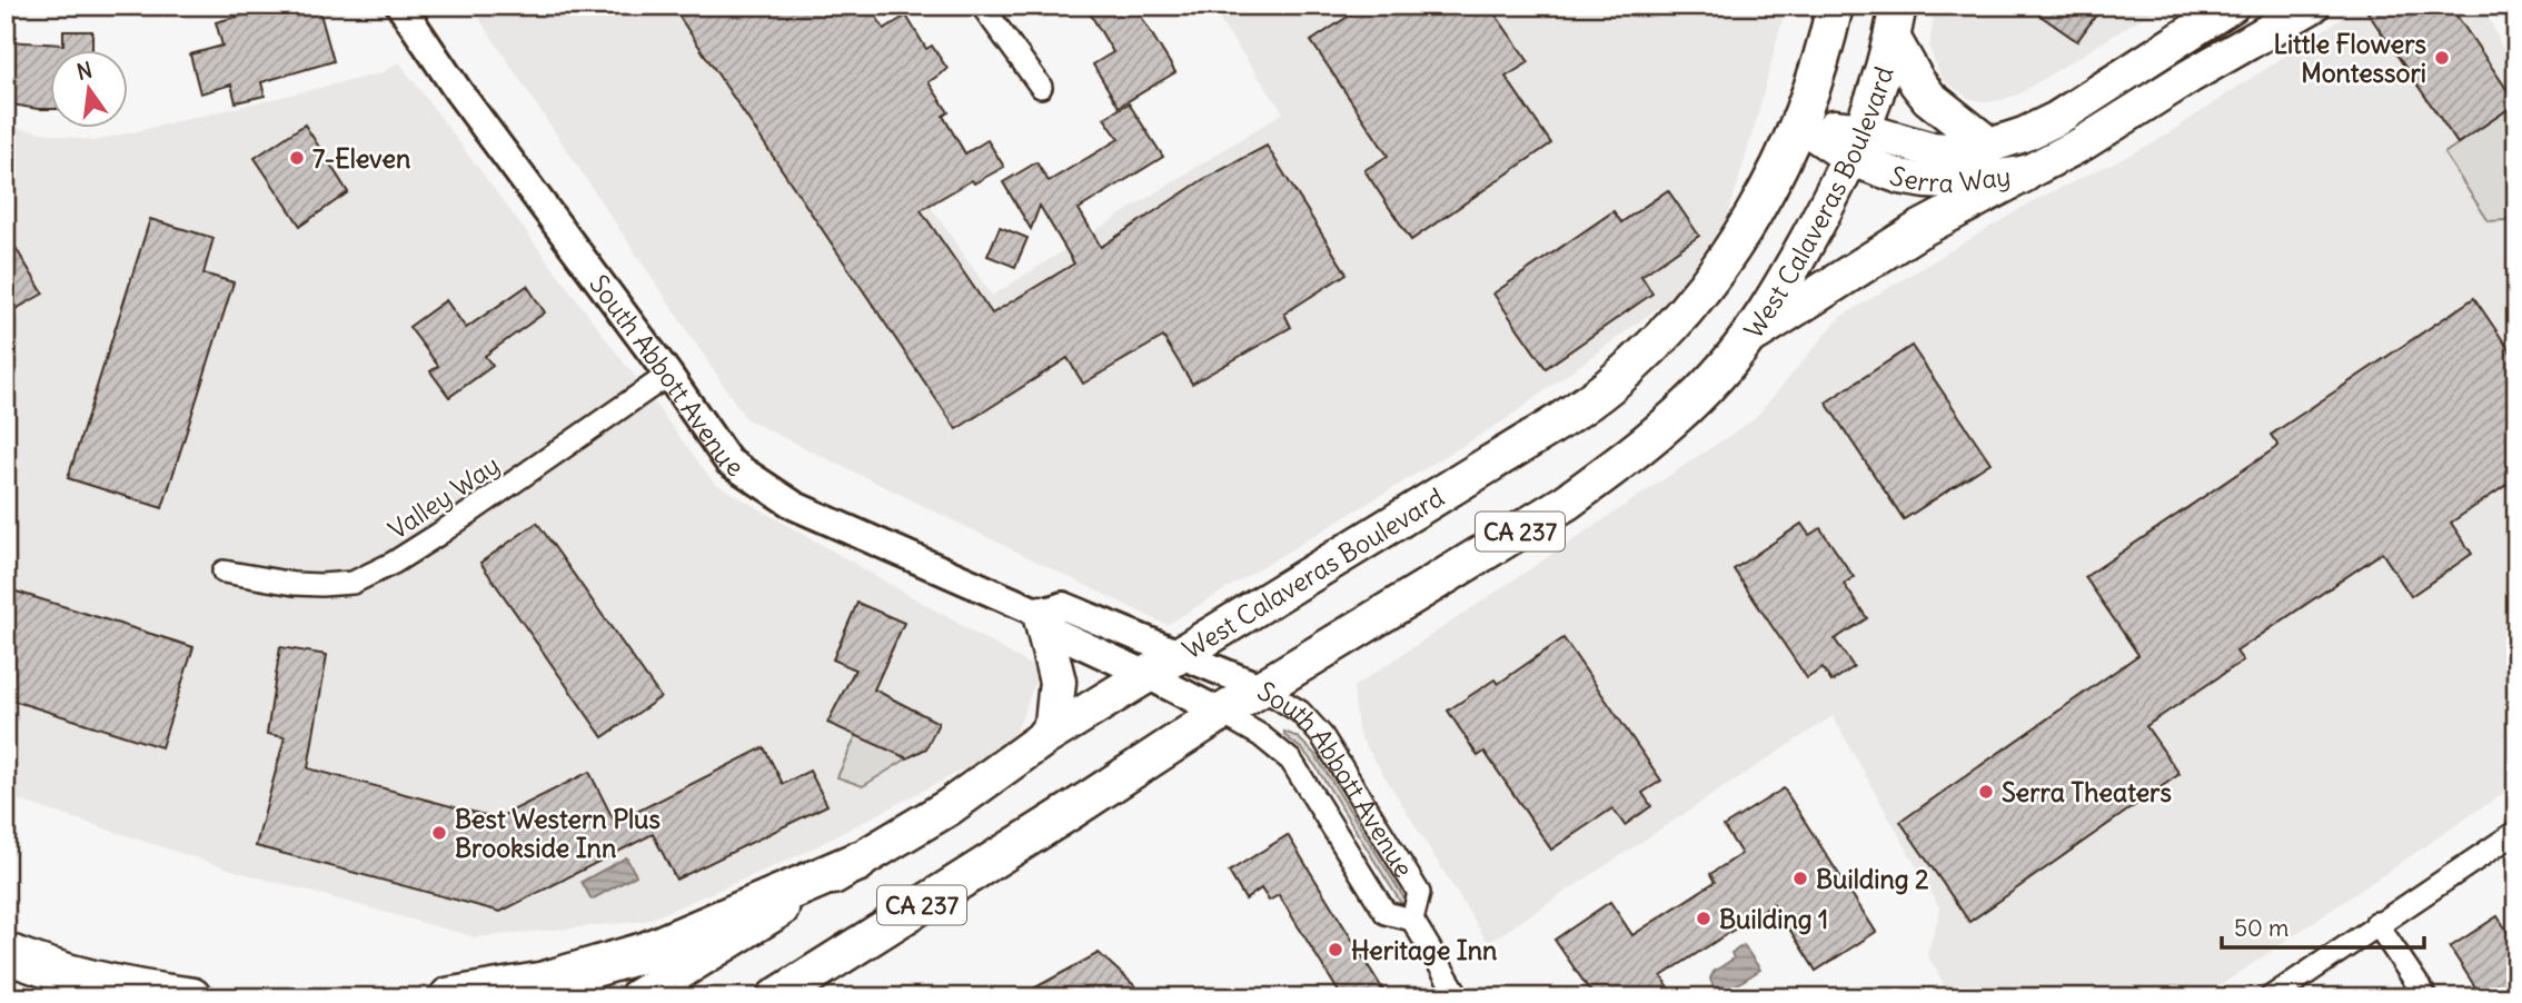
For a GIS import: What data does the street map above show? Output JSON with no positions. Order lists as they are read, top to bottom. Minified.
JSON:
{"streets":{"highway":["West Calaveras Boulevard","CA 237"],"main road":["Serra Way"],"street":["South Abbott Avenue","Valley Way"]},"crossings":[["Serra Way","West Calaveras Boulevard"],["West Calaveras Boulevard","South Abbott Avenue"],["South Abbott Avenue","Valley Way"]],"places":["Little Flowers Montessori","7-Eleven","Serra Theaters","Best Western Plus Brookside Inn","Building 2","Building 1","Heritage Inn"],"scale_bar":"50 m","north":"top"}
